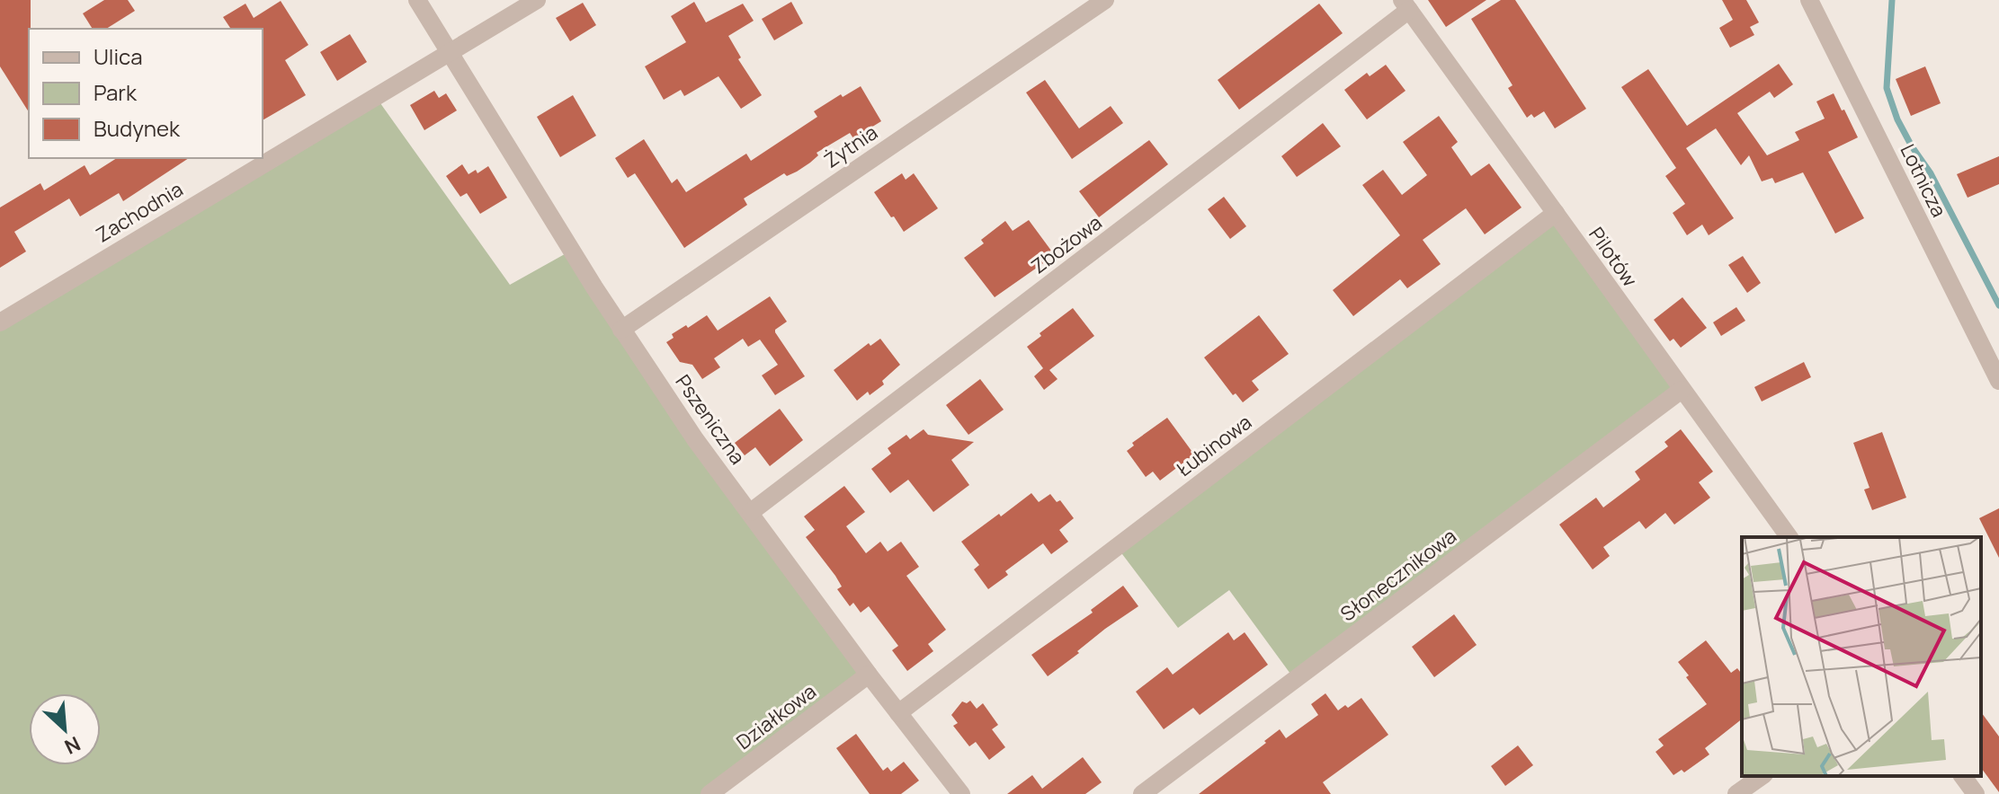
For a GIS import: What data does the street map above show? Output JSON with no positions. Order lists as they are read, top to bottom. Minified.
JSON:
{"streets":{"street":["Żytnia","Lotnicza","Zachodnia","Zbożowa","Pilotów","Pszeniczna","Łubinowa","Słonecznikowa","Działkowa"]},"crossings":[["Żytnia","Pszeniczna"],["Zachodnia","Pszeniczna"],["Zbożowa","Pilotów"],["Zbożowa","Pszeniczna"],["Pilotów","Łubinowa"],["Pilotów","Słonecznikowa"],["Pszeniczna","Łubinowa"],["Pszeniczna","Działkowa"]],"legend":["Ulica","Park","Budynek"],"north":"bottom right"}
